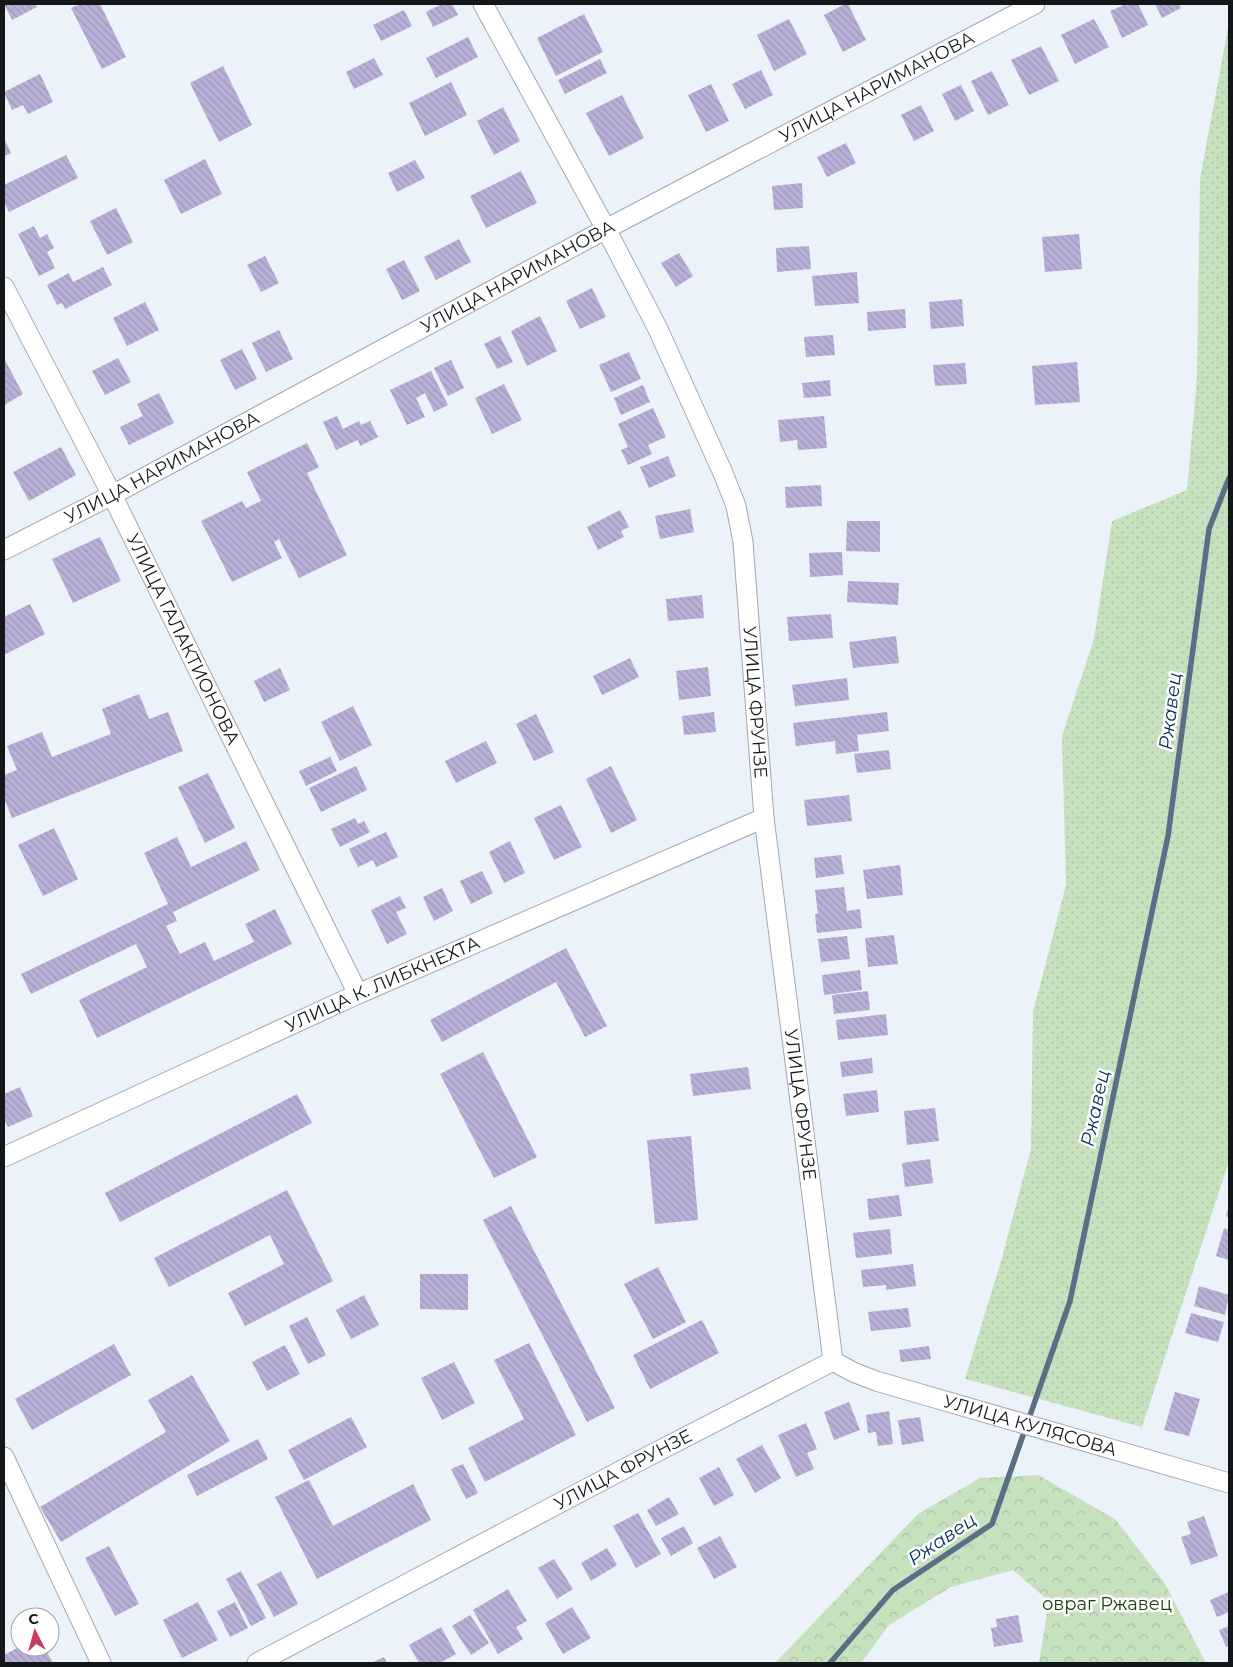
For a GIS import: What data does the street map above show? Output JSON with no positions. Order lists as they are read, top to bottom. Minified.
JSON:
{"streets":{"street":["УЛИЦА НАРИМАНОВА","УЛИЦА ГАЛАКТИОНОВА","УЛИЦА ФРУНЗЕ","УЛИЦА К. ЛИБКНЕХТА","УЛИЦА КУЛЯСОВА"]},"crossings":[["УЛИЦА НАРИМАНОВА","УЛИЦА ГАЛАКТИОНОВА"],["УЛИЦА НАРИМАНОВА","УЛИЦА ФРУНЗЕ"],["УЛИЦА ГАЛАКТИОНОВА","УЛИЦА К. ЛИБКНЕХТА"],["УЛИЦА ФРУНЗЕ","УЛИЦА К. ЛИБКНЕХТА"],["УЛИЦА ФРУНЗЕ","УЛИЦА КУЛЯСОВА"]],"water":["Ржавец"],"parks":["овраг Ржавец"],"north":"top"}
